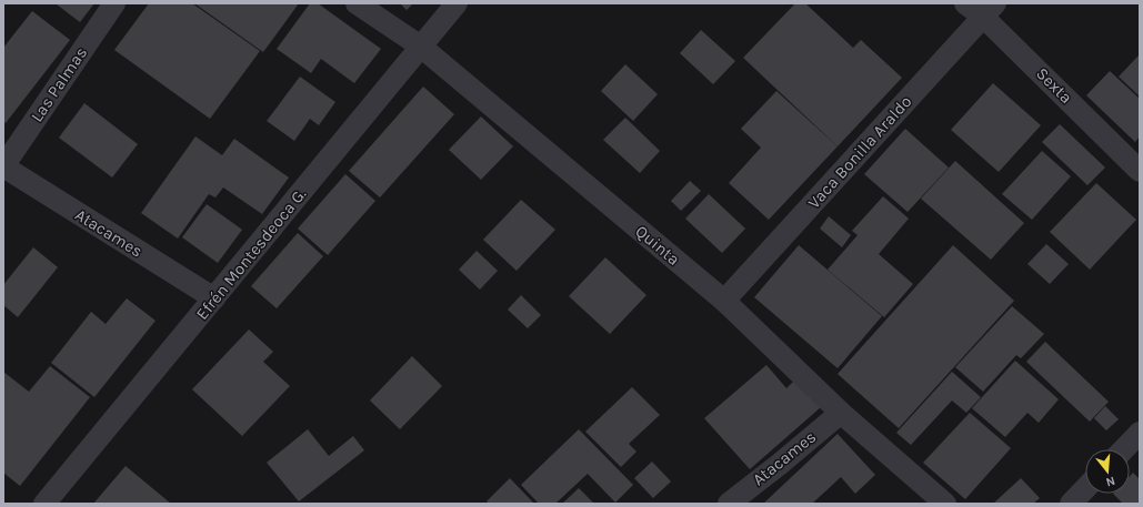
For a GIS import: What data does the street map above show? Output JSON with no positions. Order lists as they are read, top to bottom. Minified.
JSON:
{"streets":{"street":["Las Palmas","Sexta","Vaca Bonilla Araldo","Atacames","Quinta","Efrén Montesdeoca G."]},"crossings":[["Las Palmas","Atacames"],["Sexta","Vaca Bonilla Araldo"],["Vaca Bonilla Araldo","Quinta"],["Atacames","Quinta"],["Atacames","Efrén Montesdeoca G."],["Quinta","Efrén Montesdeoca G."]],"north":"bottom"}
